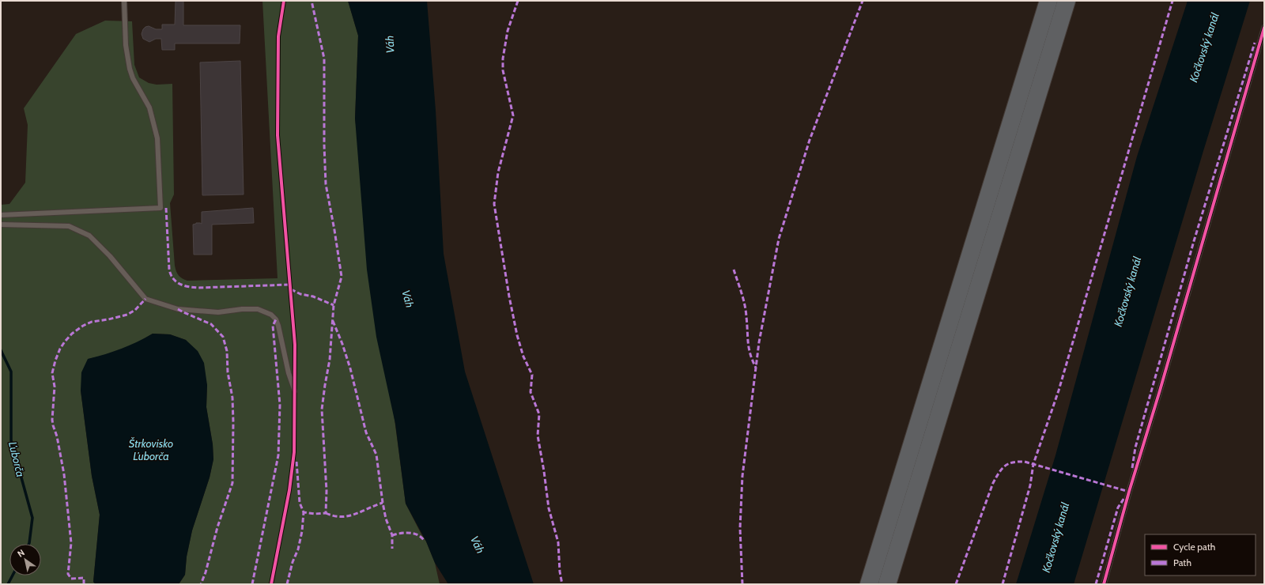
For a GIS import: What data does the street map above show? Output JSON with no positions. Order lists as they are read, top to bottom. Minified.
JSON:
{"water":["Váh","Kočkovský kanál","Štrkovisko Ľuborča","Ľuborča"],"legend":["Cycle path","Path"],"north":"top left"}
